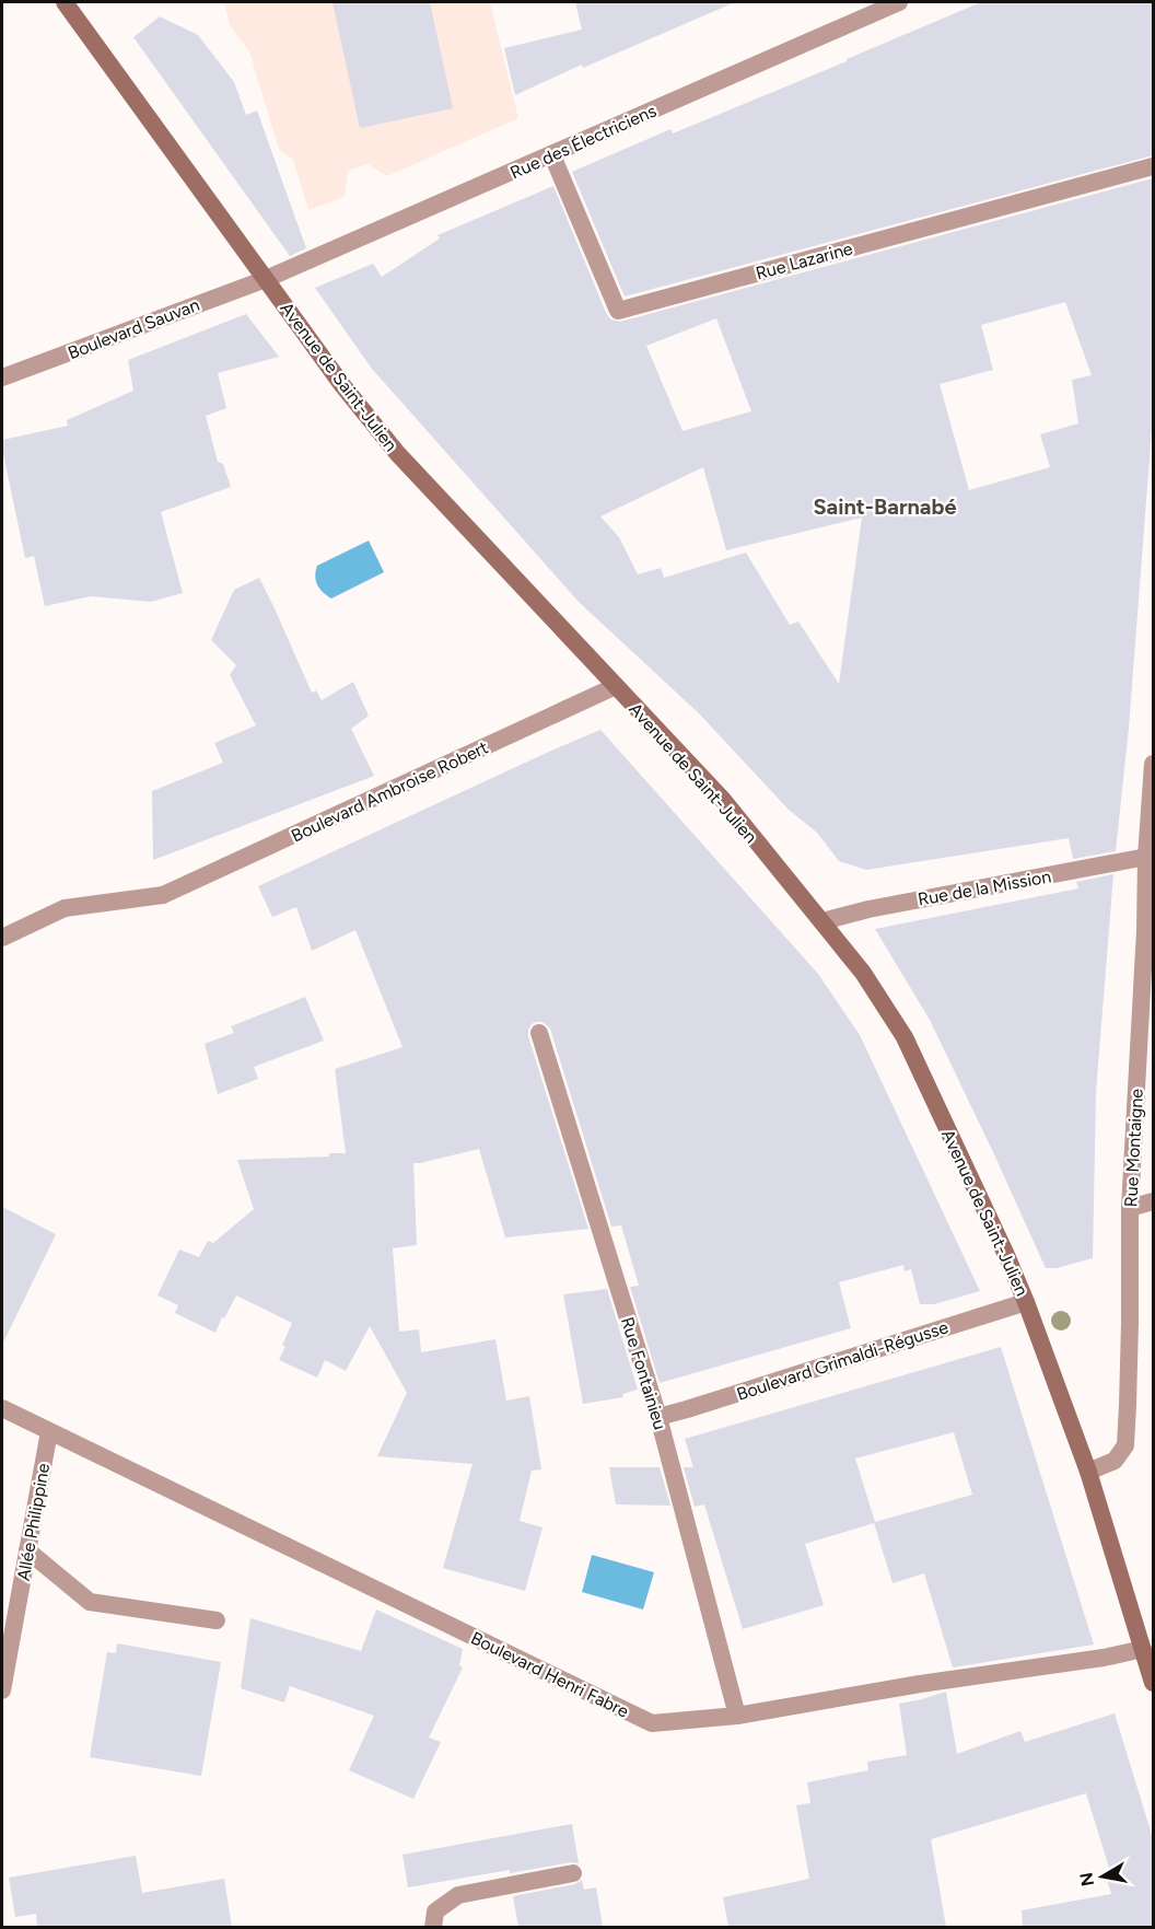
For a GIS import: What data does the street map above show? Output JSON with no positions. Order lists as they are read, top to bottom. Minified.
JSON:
{"streets":{"main road":["Avenue de Saint-Julien"],"street":["Rue des Électriciens","Rue Lazarine","Boulevard Sauvan","Boulevard Ambroise Robert","Rue de la Mission","Rue Montaigne","Boulevard Grimaldi-Régusse","Rue Fontainieu","Allée Philippine","Boulevard Henri Fabre"]},"crossings":[["Rue des Électriciens","Rue Lazarine"],["Rue des Électriciens","Boulevard Sauvan"],["Rue des Électriciens","Avenue de Saint-Julien"],["Boulevard Sauvan","Avenue de Saint-Julien"],["Avenue de Saint-Julien","Boulevard Ambroise Robert"],["Avenue de Saint-Julien","Rue de la Mission"],["Avenue de Saint-Julien","Rue Montaigne"],["Avenue de Saint-Julien","Boulevard Grimaldi-Régusse"],["Avenue de Saint-Julien","Boulevard Henri Fabre"],["Rue de la Mission","Rue Montaigne"],["Boulevard Grimaldi-Régusse","Rue Fontainieu"],["Rue Fontainieu","Boulevard Henri Fabre"],["Allée Philippine","Boulevard Henri Fabre"]],"districts":["Saint-Barnabé"],"north":"left"}
